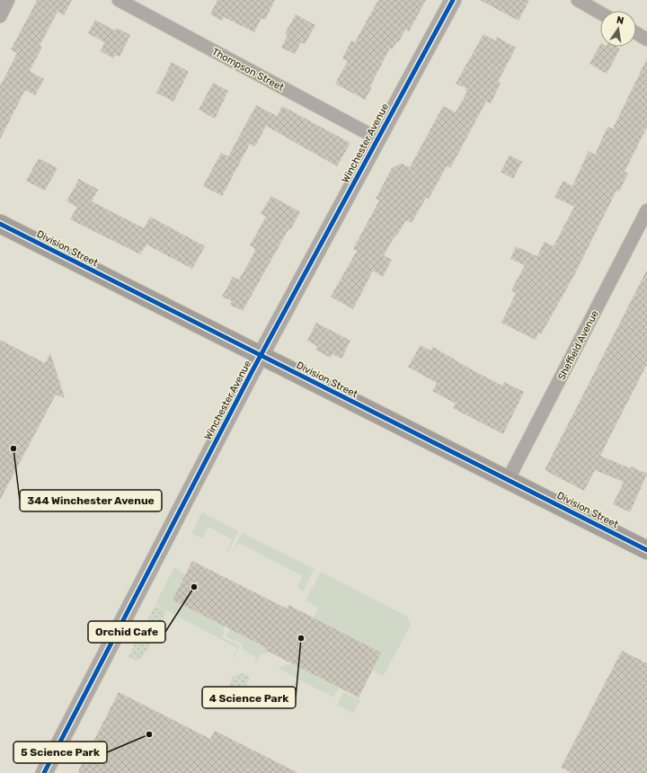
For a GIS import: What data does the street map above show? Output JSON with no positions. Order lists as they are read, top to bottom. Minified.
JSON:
{"streets":{"main road":["Division Street"],"street":["Thompson Street","Winchester Avenue","Sheffield Avenue"]},"crossings":[["Thompson Street","Winchester Avenue"],["Winchester Avenue","Division Street"],["Division Street","Sheffield Avenue"]],"places":["344 Winchester Avenue","Orchid Cafe","4 Science Park","5 Science Park"],"north":"top"}
